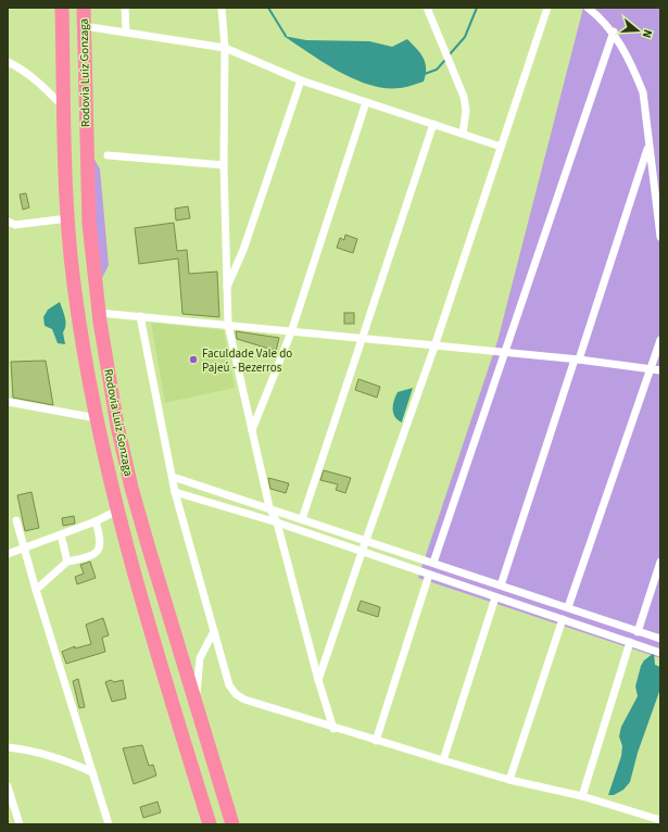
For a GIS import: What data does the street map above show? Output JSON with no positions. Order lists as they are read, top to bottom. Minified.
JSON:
{"streets":{"highway":["Rodovia Luiz Gonzaga"]},"places":["Faculdade Vale do Pajeú - Bezerros"],"north":"right"}
